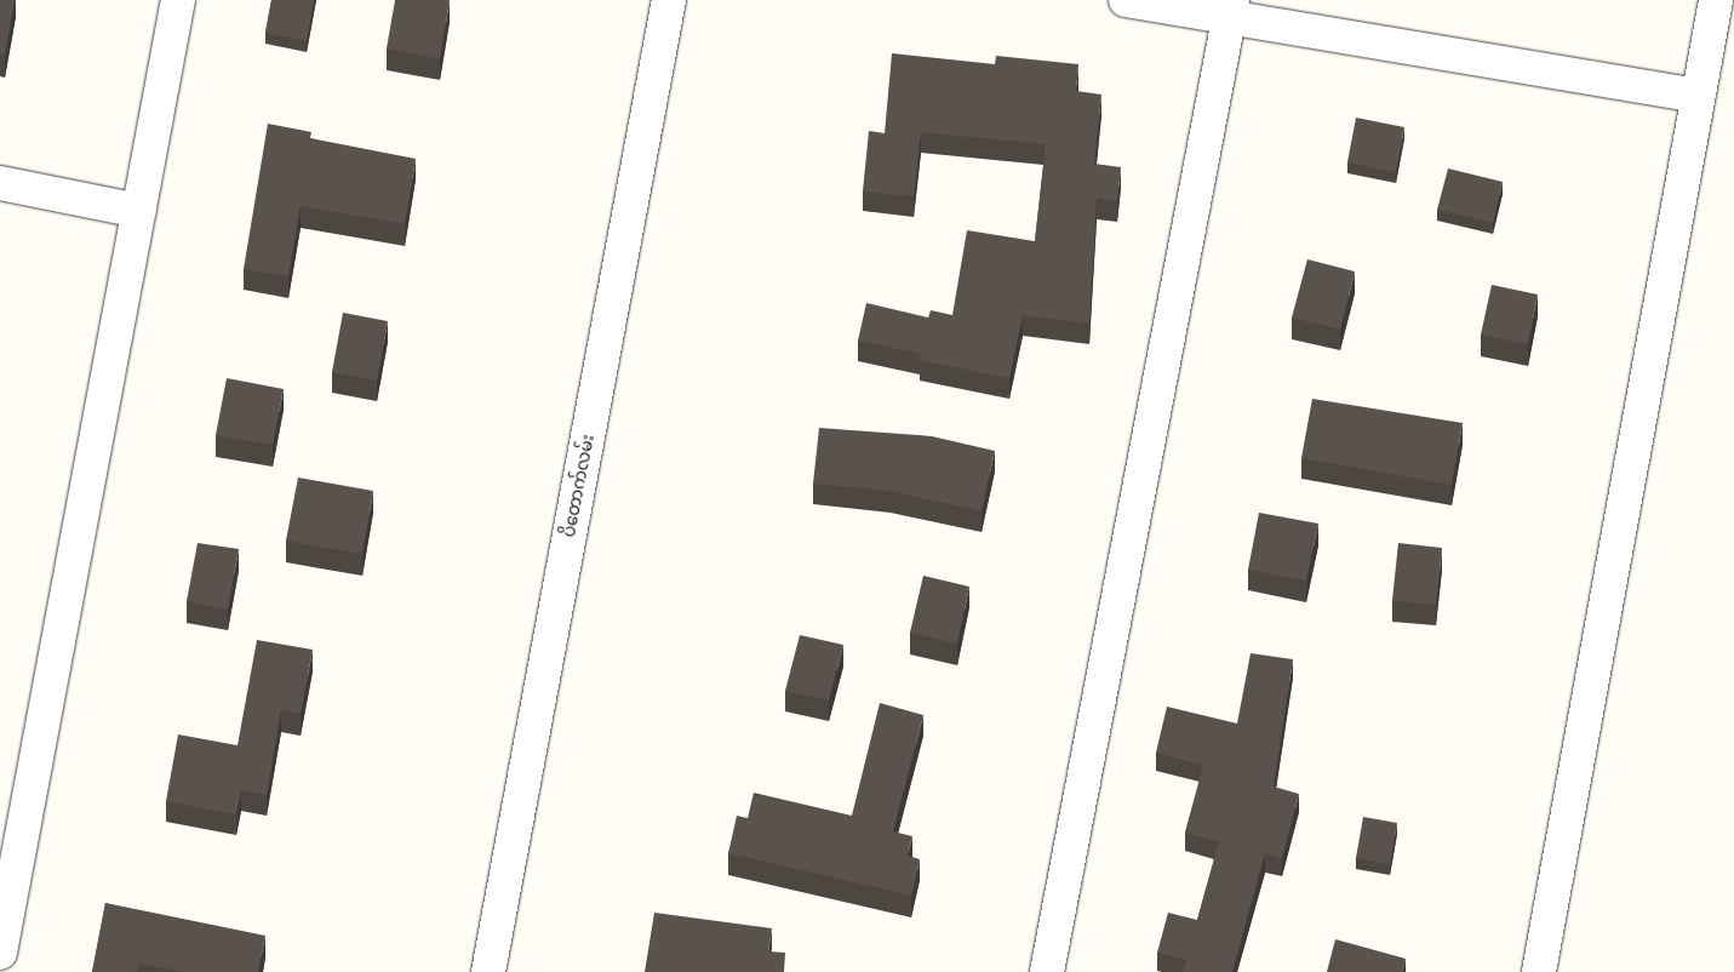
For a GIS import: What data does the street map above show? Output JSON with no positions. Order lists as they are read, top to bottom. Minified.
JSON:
{"streets":{"street":["ပိတောက်လမ်း"]}}
